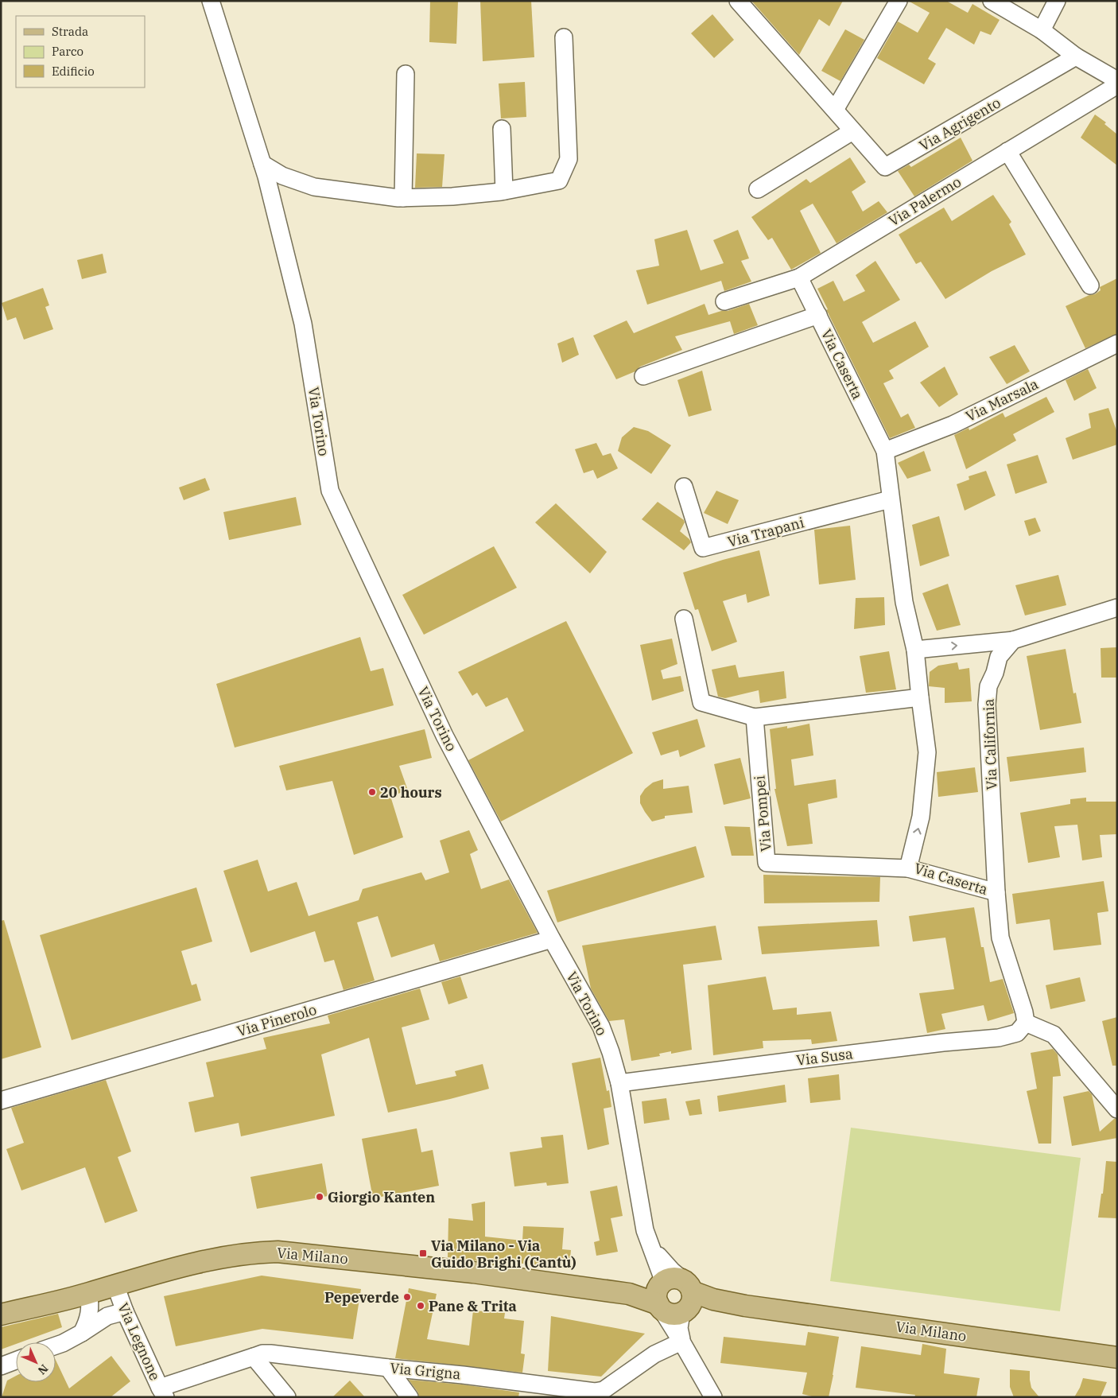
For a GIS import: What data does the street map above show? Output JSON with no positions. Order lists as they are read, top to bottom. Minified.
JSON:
{"streets":{"main road":["Via Milano"],"street":["Via Agrigento","Via Palermo","Via Caserta","Via Marsala","Via Torino","Via Trapani","Via California","Via Pompei","Via Pinerolo","Via Susa","Via Legnone","Via Grigna"]},"crossings":[["Via Palermo","Via Caserta"],["Via Caserta","Via Marsala"],["Via Caserta","Via Trapani"],["Via Caserta","Via California"],["Via Caserta","Via Pompei"],["Via Caserta","Via Susa"],["Via Torino","Via Pinerolo"],["Via Torino","Via Susa"],["Via Torino","Via Milano"],["Via Torino","Via Grigna"],["Via Milano","Via Legnone"],["Via Legnone","Via Grigna"]],"places":{"other":["20 hours","Giorgio Kanten","Pepeverde","Pane & Trita"],"transit":["Via Milano - Via Guido Brighi (Cantù)"]},"legend":["Strada","Parco","Edificio"],"north":"bottom right"}
